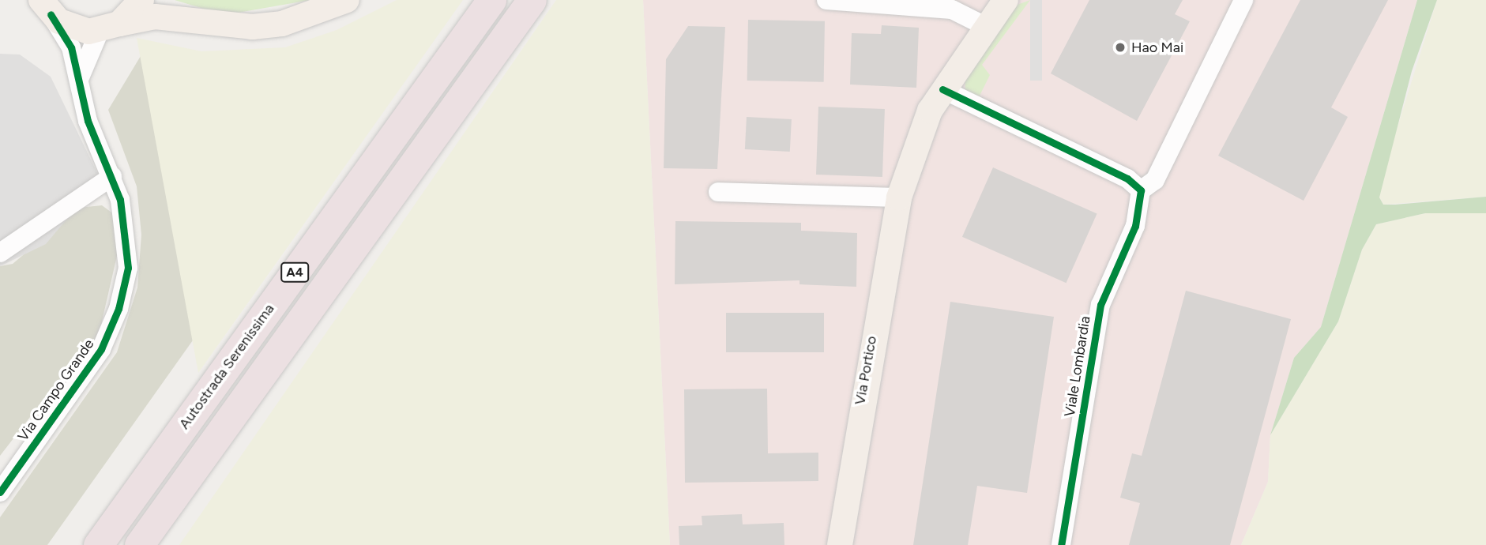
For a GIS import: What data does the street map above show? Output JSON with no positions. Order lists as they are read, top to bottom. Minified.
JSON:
{"streets":{"highway":["A4","Autostrada Serenissima"],"main road":["Via Portico"],"street":["Viale Lombardia","Via Campo Grande"]},"places":["Hao Mai"]}
